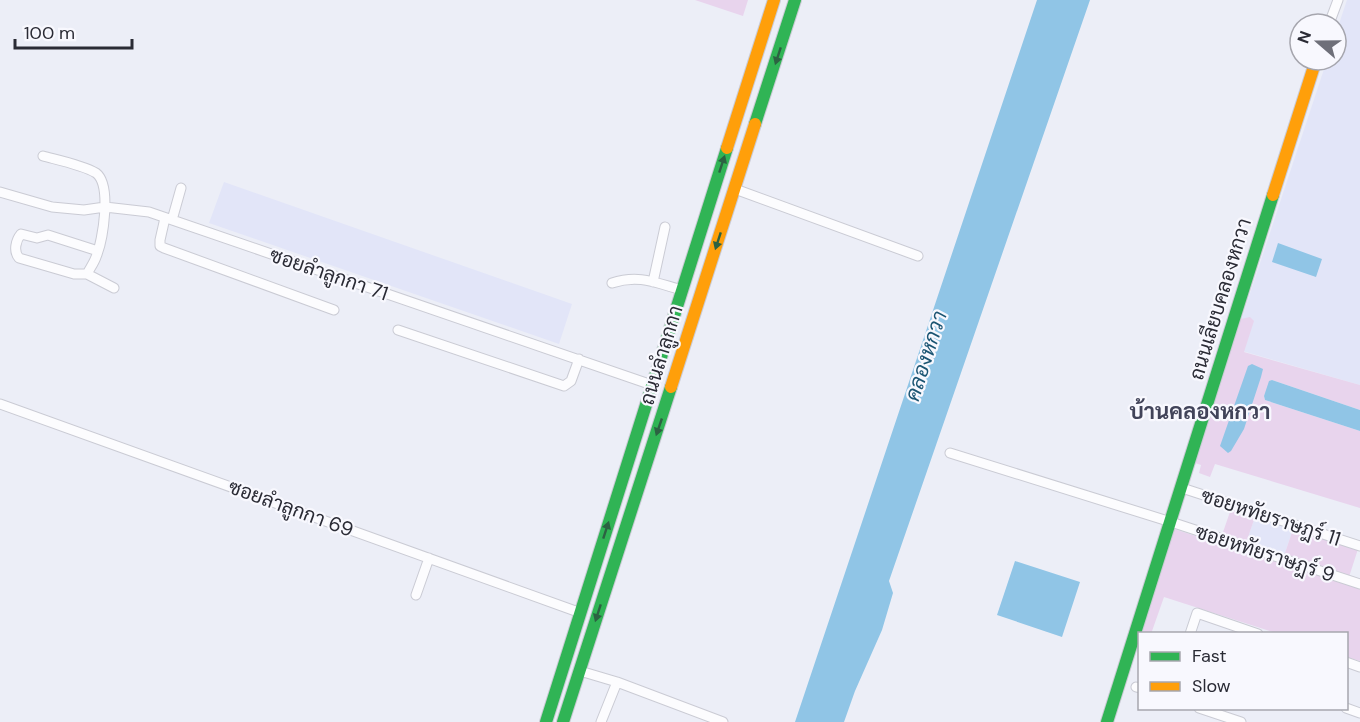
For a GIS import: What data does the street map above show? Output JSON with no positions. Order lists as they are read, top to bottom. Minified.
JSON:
{"streets":{"main road":["ถนนเลียบคลองหกวา","ถนนลำลูกกา"],"street":["ซอยลำลูกกา 71","ซอยลำลูกกา 69","ซอยหทัยราษฎร์ 11","ซอยหทัยราษฎร์ 9"]},"crossings":[["ซอยลำลูกกา 71","ถนนลำลูกกา"],["ถนนเลียบคลองหกวา","ซอยหทัยราษฎร์ 11"],["ถนนเลียบคลองหกวา","ซอยหทัยราษฎร์ 9"],["ถนนลำลูกกา","ซอยลำลูกกา 69"]],"districts":["บ้านคลองหกวา"],"water":["คลองหกวา"],"legend":["Fast","Slow"],"scale_bar":"100 m","north":"left"}
